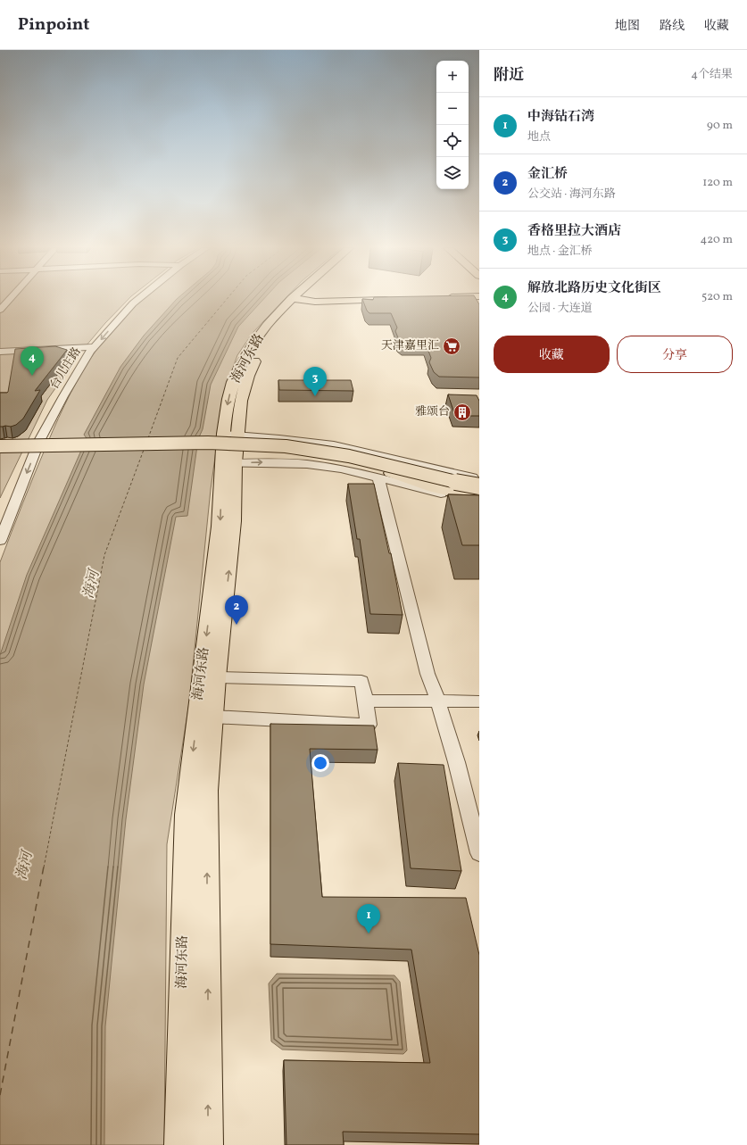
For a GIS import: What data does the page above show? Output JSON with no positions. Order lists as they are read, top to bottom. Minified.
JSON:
{"streets":{"main road":["海河东路"],"street":["台儿庄路"]},"one_way":["台儿庄路"],"water":["海河"],"places":{"supermarket":["天津嘉里汇"],"building":["雅颂台"]},"page":{"header":"Pinpoint","nav":["地图","路线","收藏"],"heading":["附近","4个结果"],"map_buttons":["+","−"],"list":[{"mark":"1","name":"中海钻石湾","note":"地点","value":"90 m"},{"mark":"2","name":"金汇桥","note":"公交站 · 海河东路","value":"120 m"},{"mark":"3","name":"香格里拉大酒店","note":"地点 · 金汇桥","value":"420 m"},{"mark":"4","name":"解放北路历史文化街区","note":"公园 · 大连道","value":"520 m"}],"buttons":["收藏","分享"],"pins":["4","3","2","1"]}}
